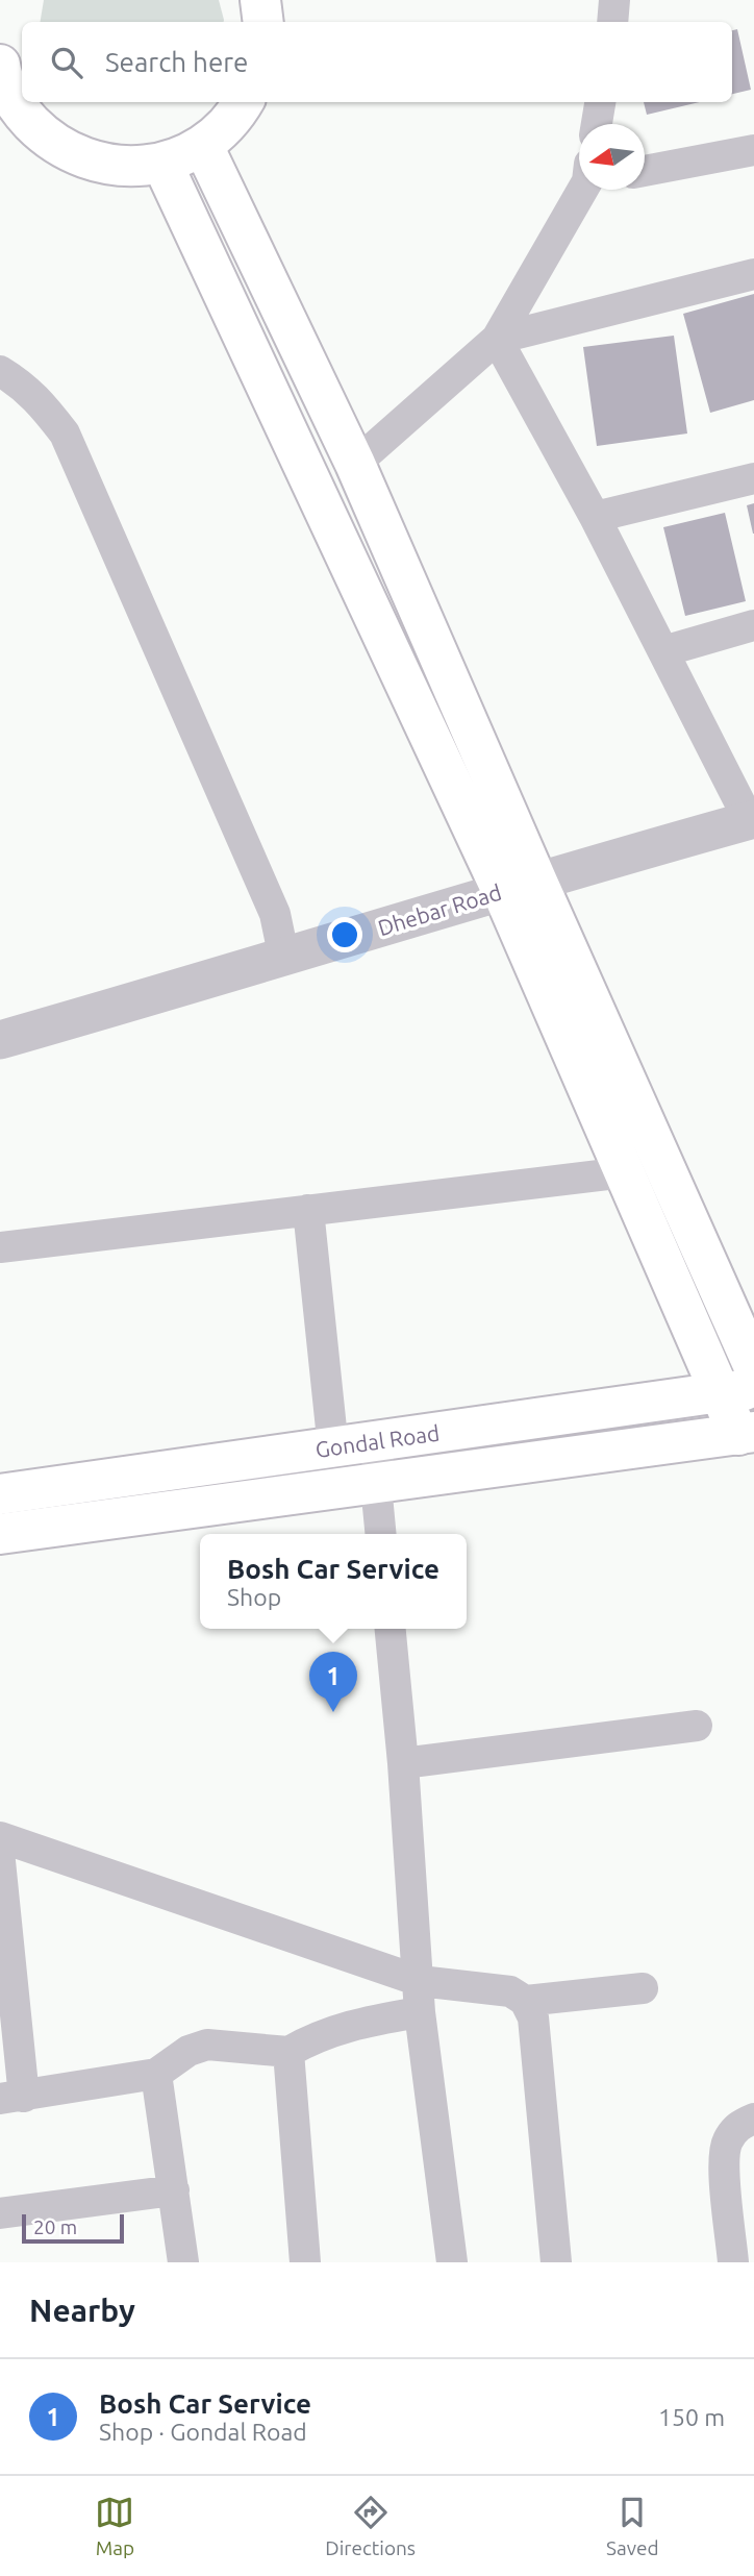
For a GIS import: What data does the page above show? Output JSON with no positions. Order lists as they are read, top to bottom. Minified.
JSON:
{"streets":{"main road":["Gondal Road"],"street":["Dhebar Road"]},"scale_bar":"20 m","north":"left","page":{"search":"Search here","popup":["Bosh Car Service","Shop"],"pins":"1","scale":"20 m","heading":"Nearby","list":[{"mark":"1","name":"Bosh Car Service","note":"Shop · Gondal Road","value":"150 m"}],"nav":["Map","Directions","Saved"]}}
